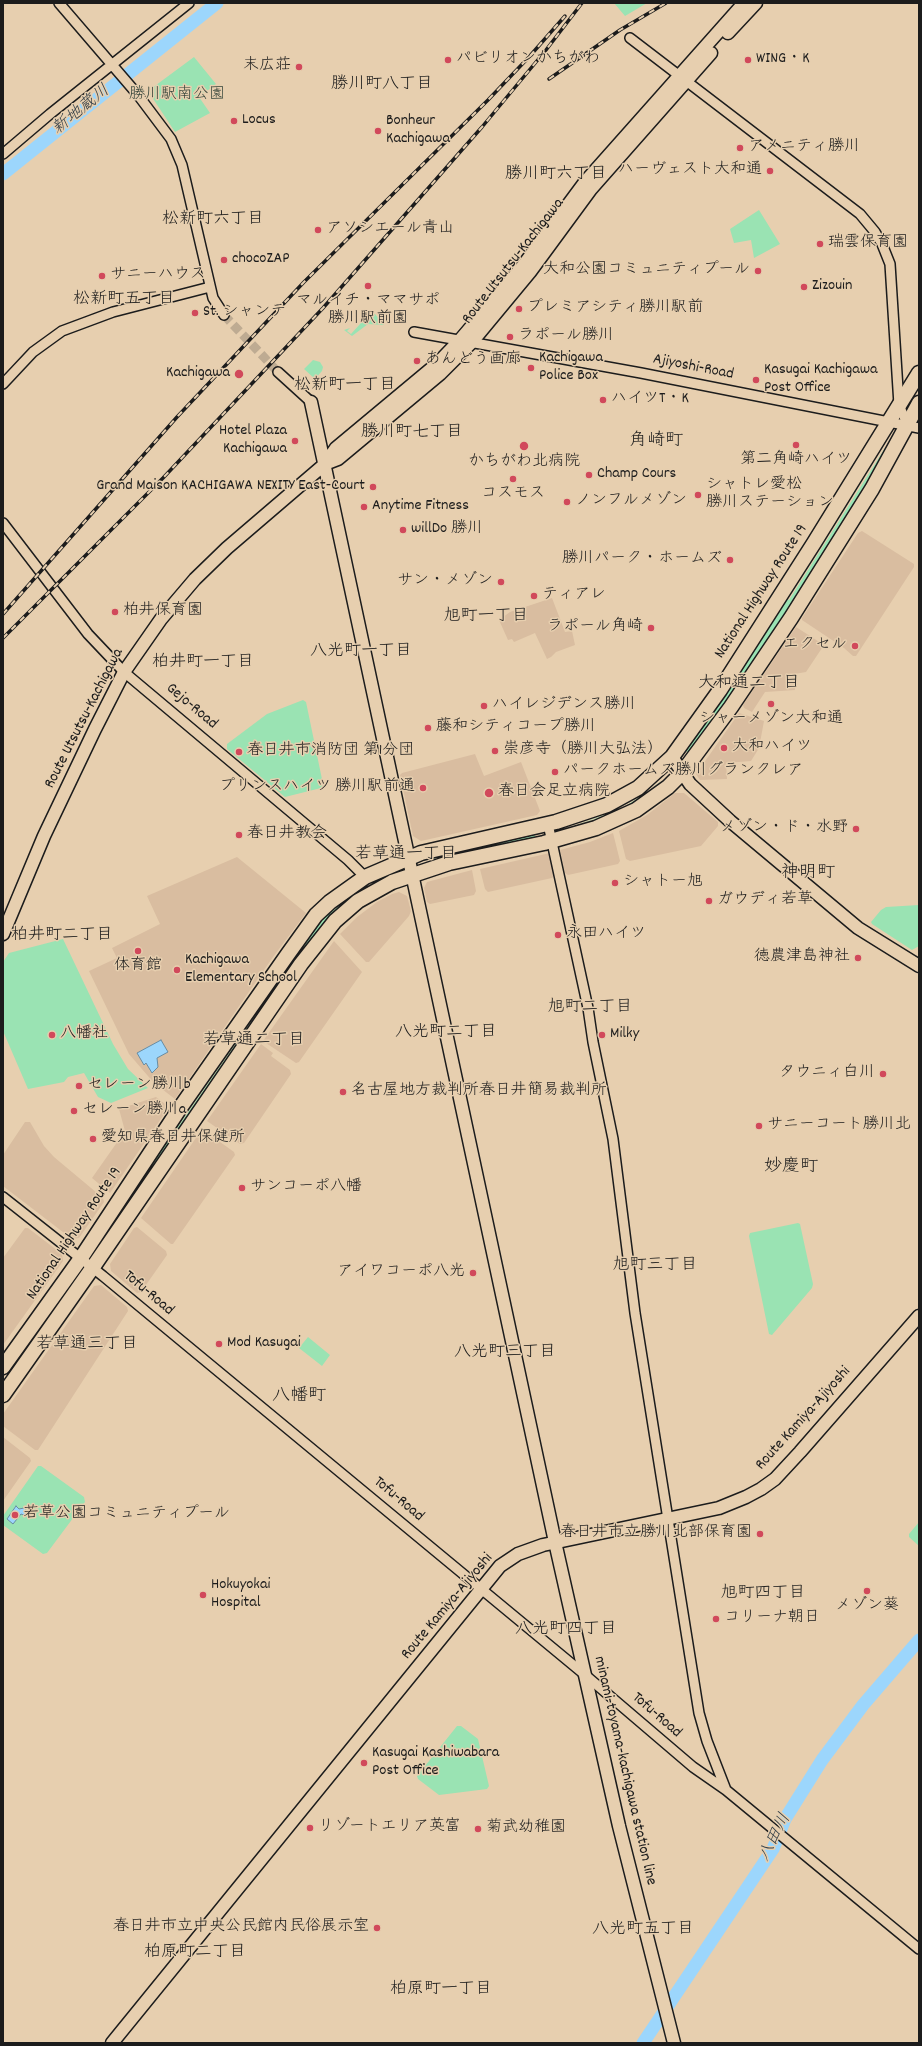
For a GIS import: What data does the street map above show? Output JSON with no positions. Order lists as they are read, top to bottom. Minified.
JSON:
{"streets":{"highway":["National Highway Route 19"],"main road":["Route Utsutsu-Kachigawa","Route Kamiya-Ajiyoshi","minami-toyama-kachigawa station line"],"street":["Ajiyoshi-Road","Gejo-Road","Tofu-Road"]},"crossings":[["Route Utsutsu-Kachigawa","Ajiyoshi-Road"],["Route Utsutsu-Kachigawa","Gejo-Road"],["Route Utsutsu-Kachigawa","minami-toyama-kachigawa station line"],["Ajiyoshi-Road","National Highway Route 19"],["National Highway Route 19","Gejo-Road"],["National Highway Route 19","Tofu-Road"],["National Highway Route 19","minami-toyama-kachigawa station line"],["Tofu-Road","Route Kamiya-Ajiyoshi"],["Tofu-Road","minami-toyama-kachigawa station line"],["Route Kamiya-Ajiyoshi","minami-toyama-kachigawa station line"]],"districts":["勝川町八丁目","勝川町六丁目","松新町六丁目","松新町五丁目","松新町一丁目","勝川町七丁目","角崎町","旭町一丁目","八光町一丁目","柏井町一丁目","大和通二丁目","若草通一丁目","神明町","柏井町二丁目","旭町二丁目","八光町二丁目","若草通二丁目","妙慶町","旭町三丁目","若草通三丁目","八光町三丁目","八幡町","旭町四丁目","八光町四丁目","八光町五丁目","柏原町二丁目","柏原町一丁目"],"water":["新地蔵川","八田川"],"parks":["勝川駅南公園"],"places":["パビリオンかちがわ","WING・K","末広荘","Locus","Bonheur Kachigawa","アメニティ勝川","ハーヴェスト大和通","アソシエール青山","瑞雲保育園","chocoZAP","大和公園コミュニティプール","サニーハウス","マルイチ・ママサポ 勝川駅前園","Zizouin","プレミアシティ勝川駅前","St. シャンテ","ラポール勝川","あんどう画廊","Kachigawa Police Box","Kachigawa","Kasugai Kachigawa Post Office","ハイツT・K","Hotel Plaza Kachigawa","第二角崎ハイツ","かちがわ北病院","Champ Cours","コスモス","Grand Maison KACHIGAWA NEXITY East-Court","シャトレ愛松 勝川ステーション","ノンフルメゾン","Anytime Fitness","willDo 勝川","勝川パーク・ホームズ","サン・メゾン","ティアレ","柏井保育園","ラポール角崎","エクセル","シャーメゾン大和通","ハイレジデンス勝川","藤和シティコープ勝川","大和ハイツ","崇彦寺（勝川大弘法）","春日井市消防団 第1分団","パークホームズ勝川グランクレア","プリンスハイツ 勝川駅前通","春日会足立病院","メゾン・ド・水野","春日井教会","シャトー旭","ガウディ若草","永田ハイツ","体育館","徳農津島神社","Kachigawa Elementary School","八幡社","Milky","タウニィ白川","セレーン勝川b","名古屋地方裁判所春日井簡易裁判所","セレーン勝川a","サニーコート勝川北","愛知県春日井保健所","サンコーポ八幡","アイワコーポ八光","Mod Kasugai","若草公園コミュニティプール","春日井市立勝川北部保育園","メゾン葵","Hokuyokai Hospital","コリーナ朝日","Kasugai Kashiwabara Post Office","リゾートエリア英富","菊武幼稚園","春日井市立中央公民館内民俗展示室"]}
